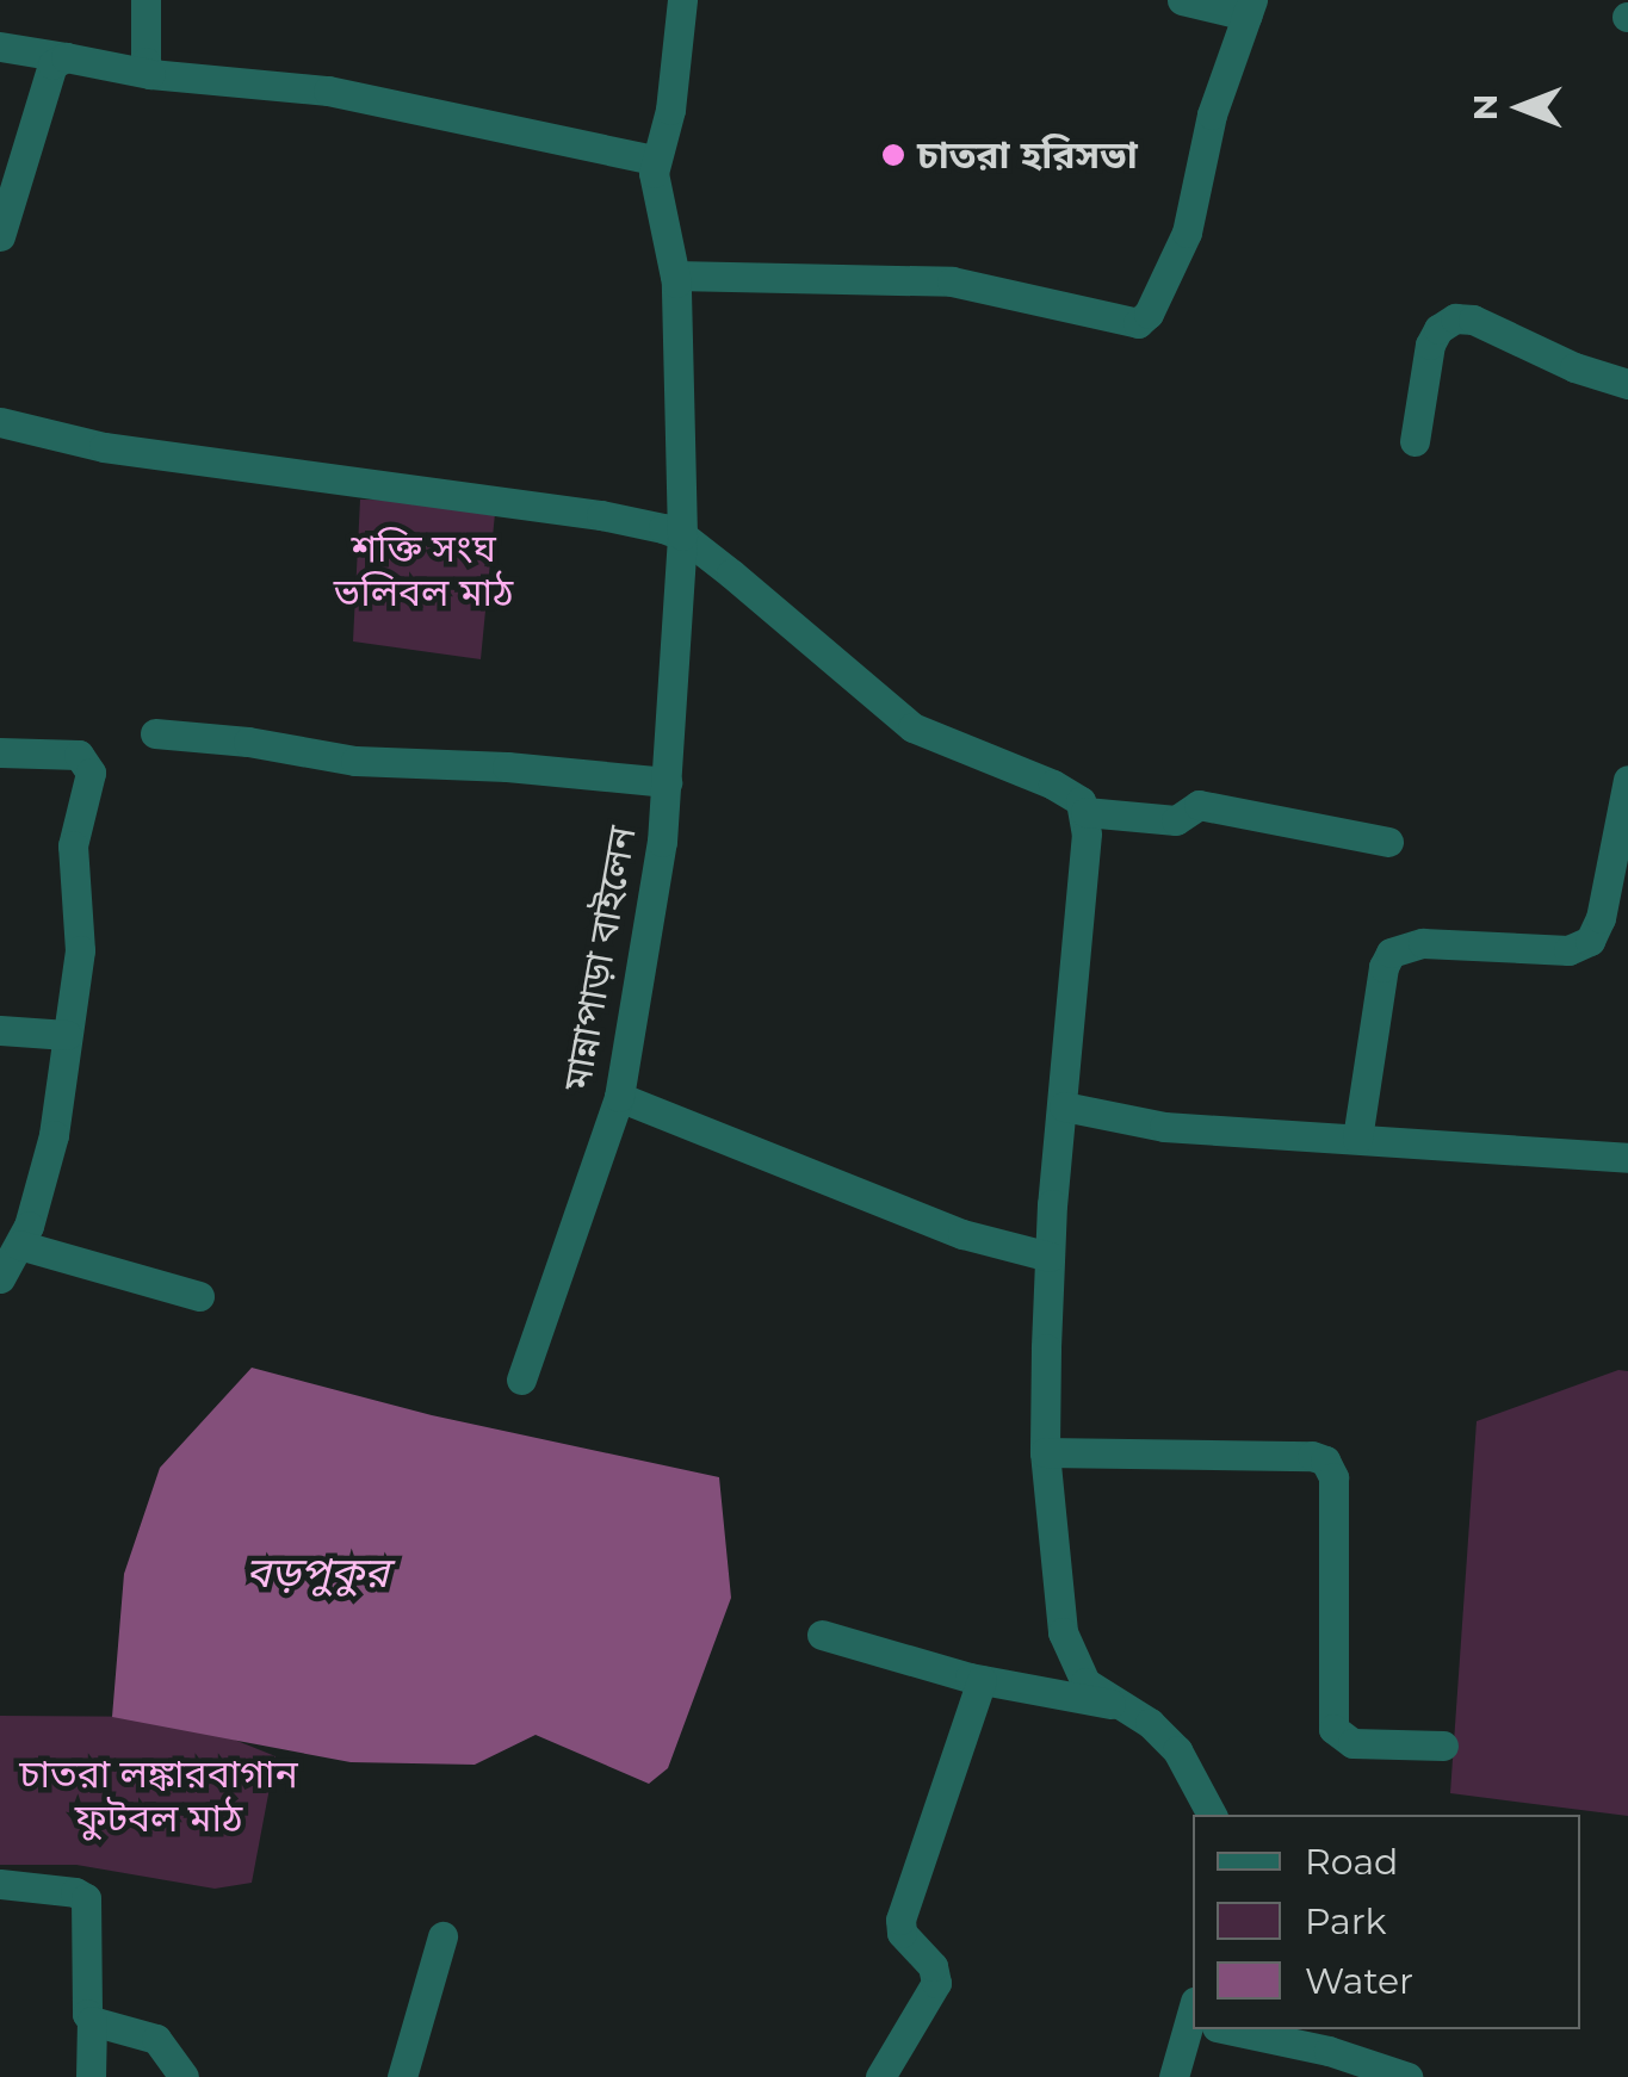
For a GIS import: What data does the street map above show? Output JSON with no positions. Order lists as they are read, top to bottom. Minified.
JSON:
{"streets":{"street":["মান্নাপাড়া বাইলেন"]},"water":["বড়পুকুর"],"parks":["শক্তি সংঘ ভলিবল মাঠ","চাতরা লঙ্কারবাগান ফুটবল মাঠ"],"places":["চাতরা হরিসভা"],"legend":["Road","Park","Water"],"north":"left"}
